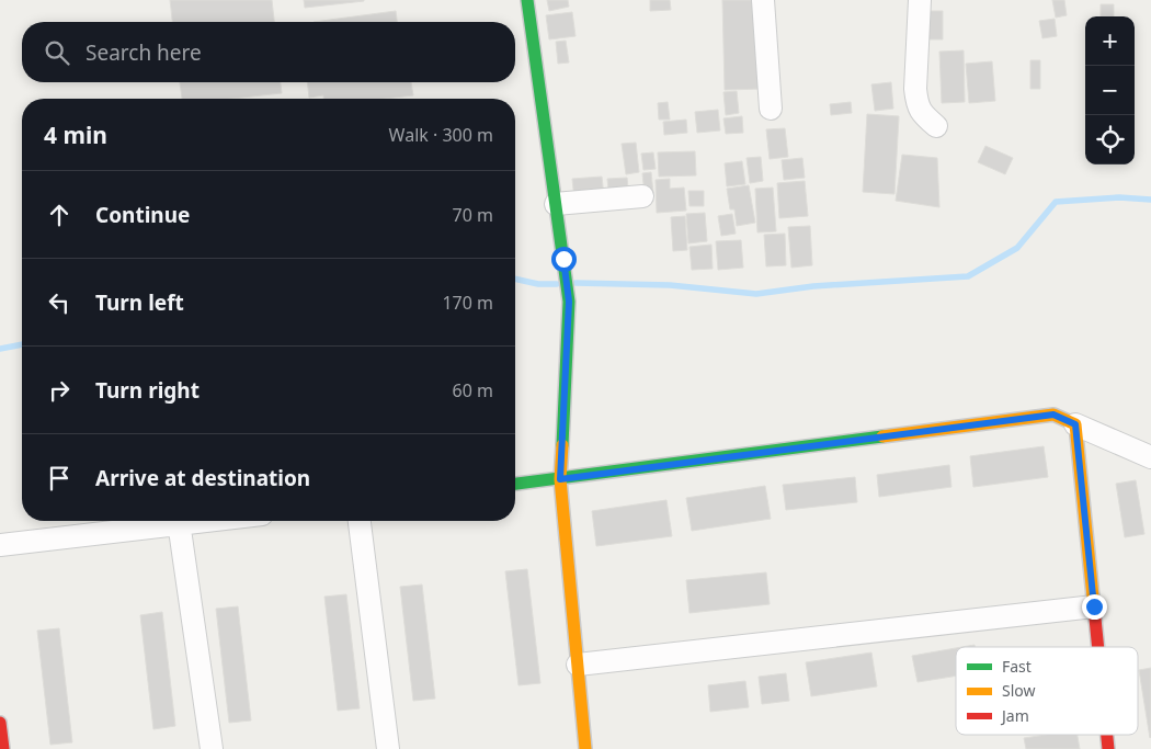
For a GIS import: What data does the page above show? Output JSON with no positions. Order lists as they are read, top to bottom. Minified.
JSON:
{"legend":["Fast","Slow","Jam"],"page":{"map_buttons":["+","−"],"search":"Search here","heading":["4 min","Walk · 300 m"],"list":[["Continue","70 m"],["Turn left","170 m"],["Turn right","60 m"],"Arrive at destination"]}}
